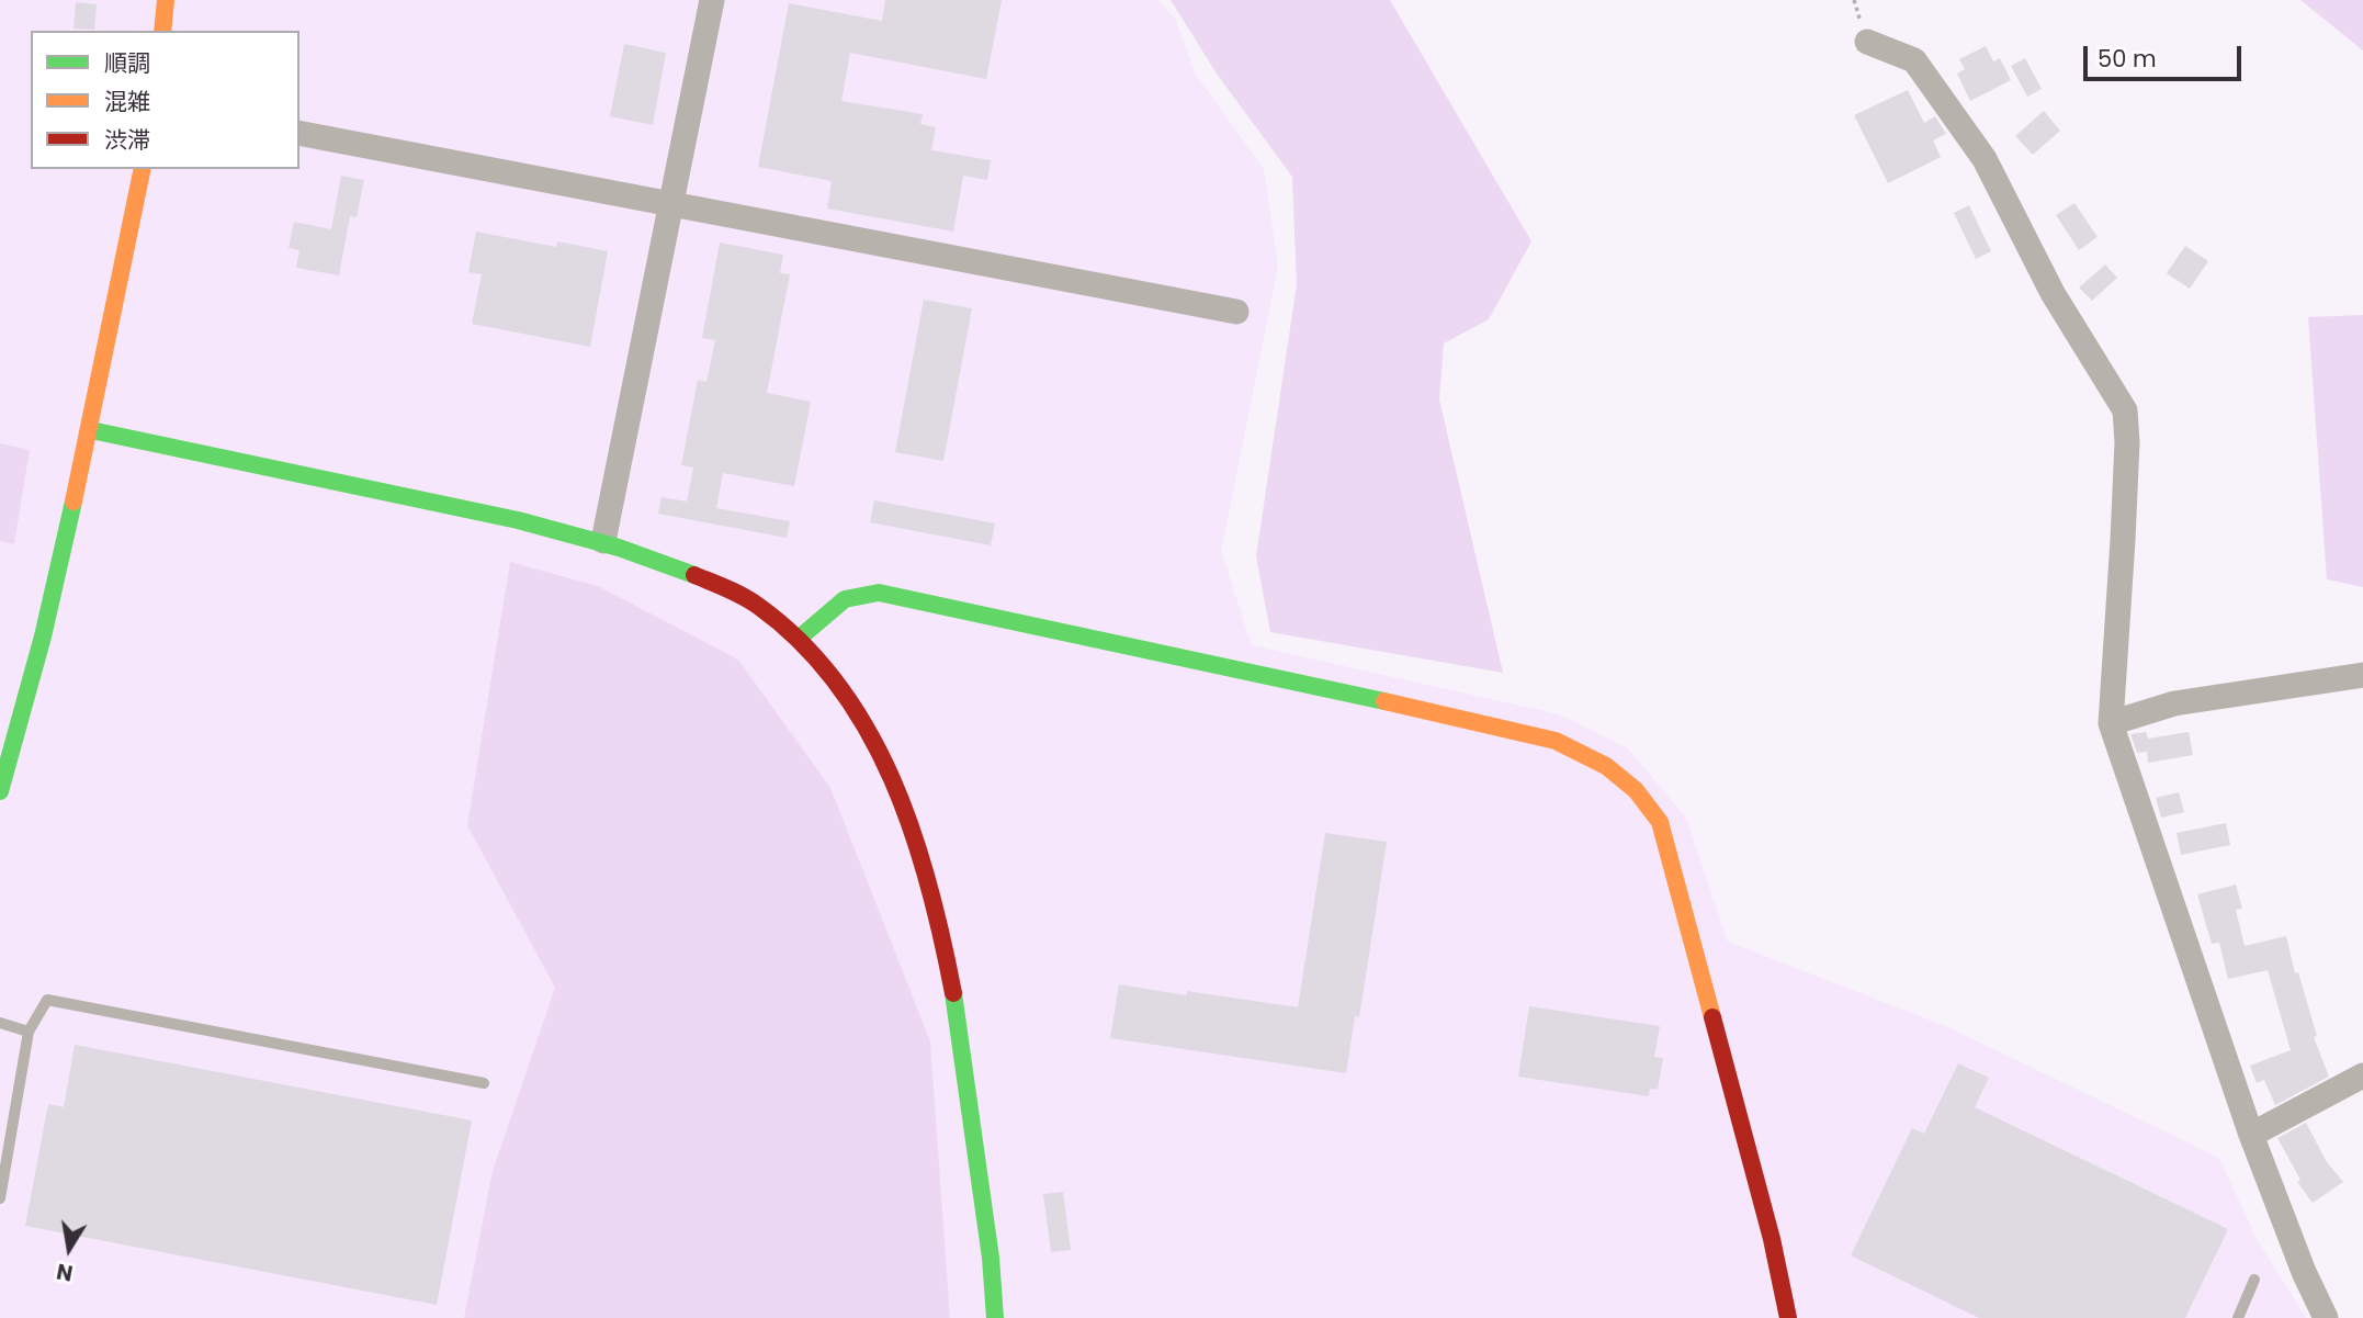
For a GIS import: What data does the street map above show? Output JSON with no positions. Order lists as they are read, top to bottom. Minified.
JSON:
{"legend":["順調","混雑","渋滞"],"scale_bar":"50 m","north":"bottom"}
